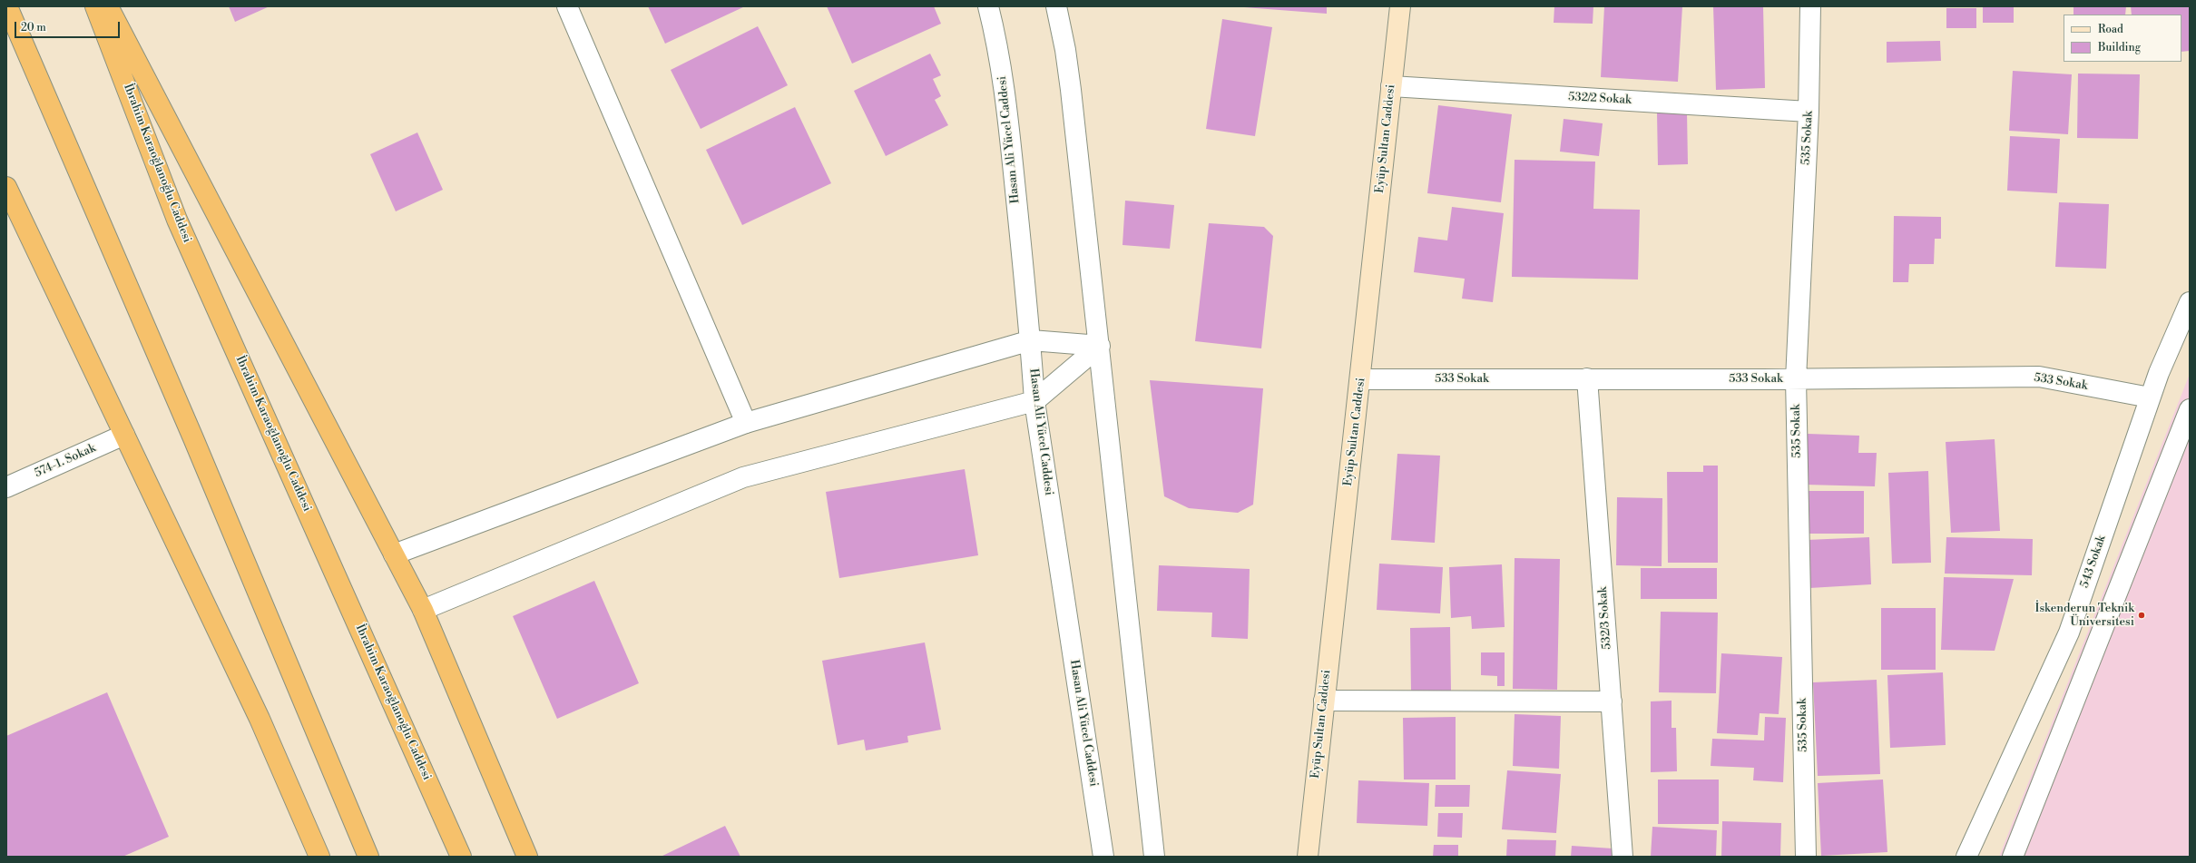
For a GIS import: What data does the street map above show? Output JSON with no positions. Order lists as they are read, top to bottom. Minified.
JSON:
{"streets":{"highway":["İbrahim Karaoğlanoğlu Caddesi"],"main road":["Eyüp Sultan Caddesi"],"street":["532/2 Sokak","535 Sokak","Hasan Ali Yücel Caddesi","533 Sokak","574-1. Sokak","543 Sokak","532/3 Sokak"]},"crossings":[["532/2 Sokak","535 Sokak"],["532/2 Sokak","Eyüp Sultan Caddesi"],["535 Sokak","533 Sokak"],["Eyüp Sultan Caddesi","533 Sokak"],["533 Sokak","543 Sokak"],["533 Sokak","532/3 Sokak"]],"places":["İskenderun Teknik Üniversitesi"],"legend":["Road","Building"],"scale_bar":"20 m"}
